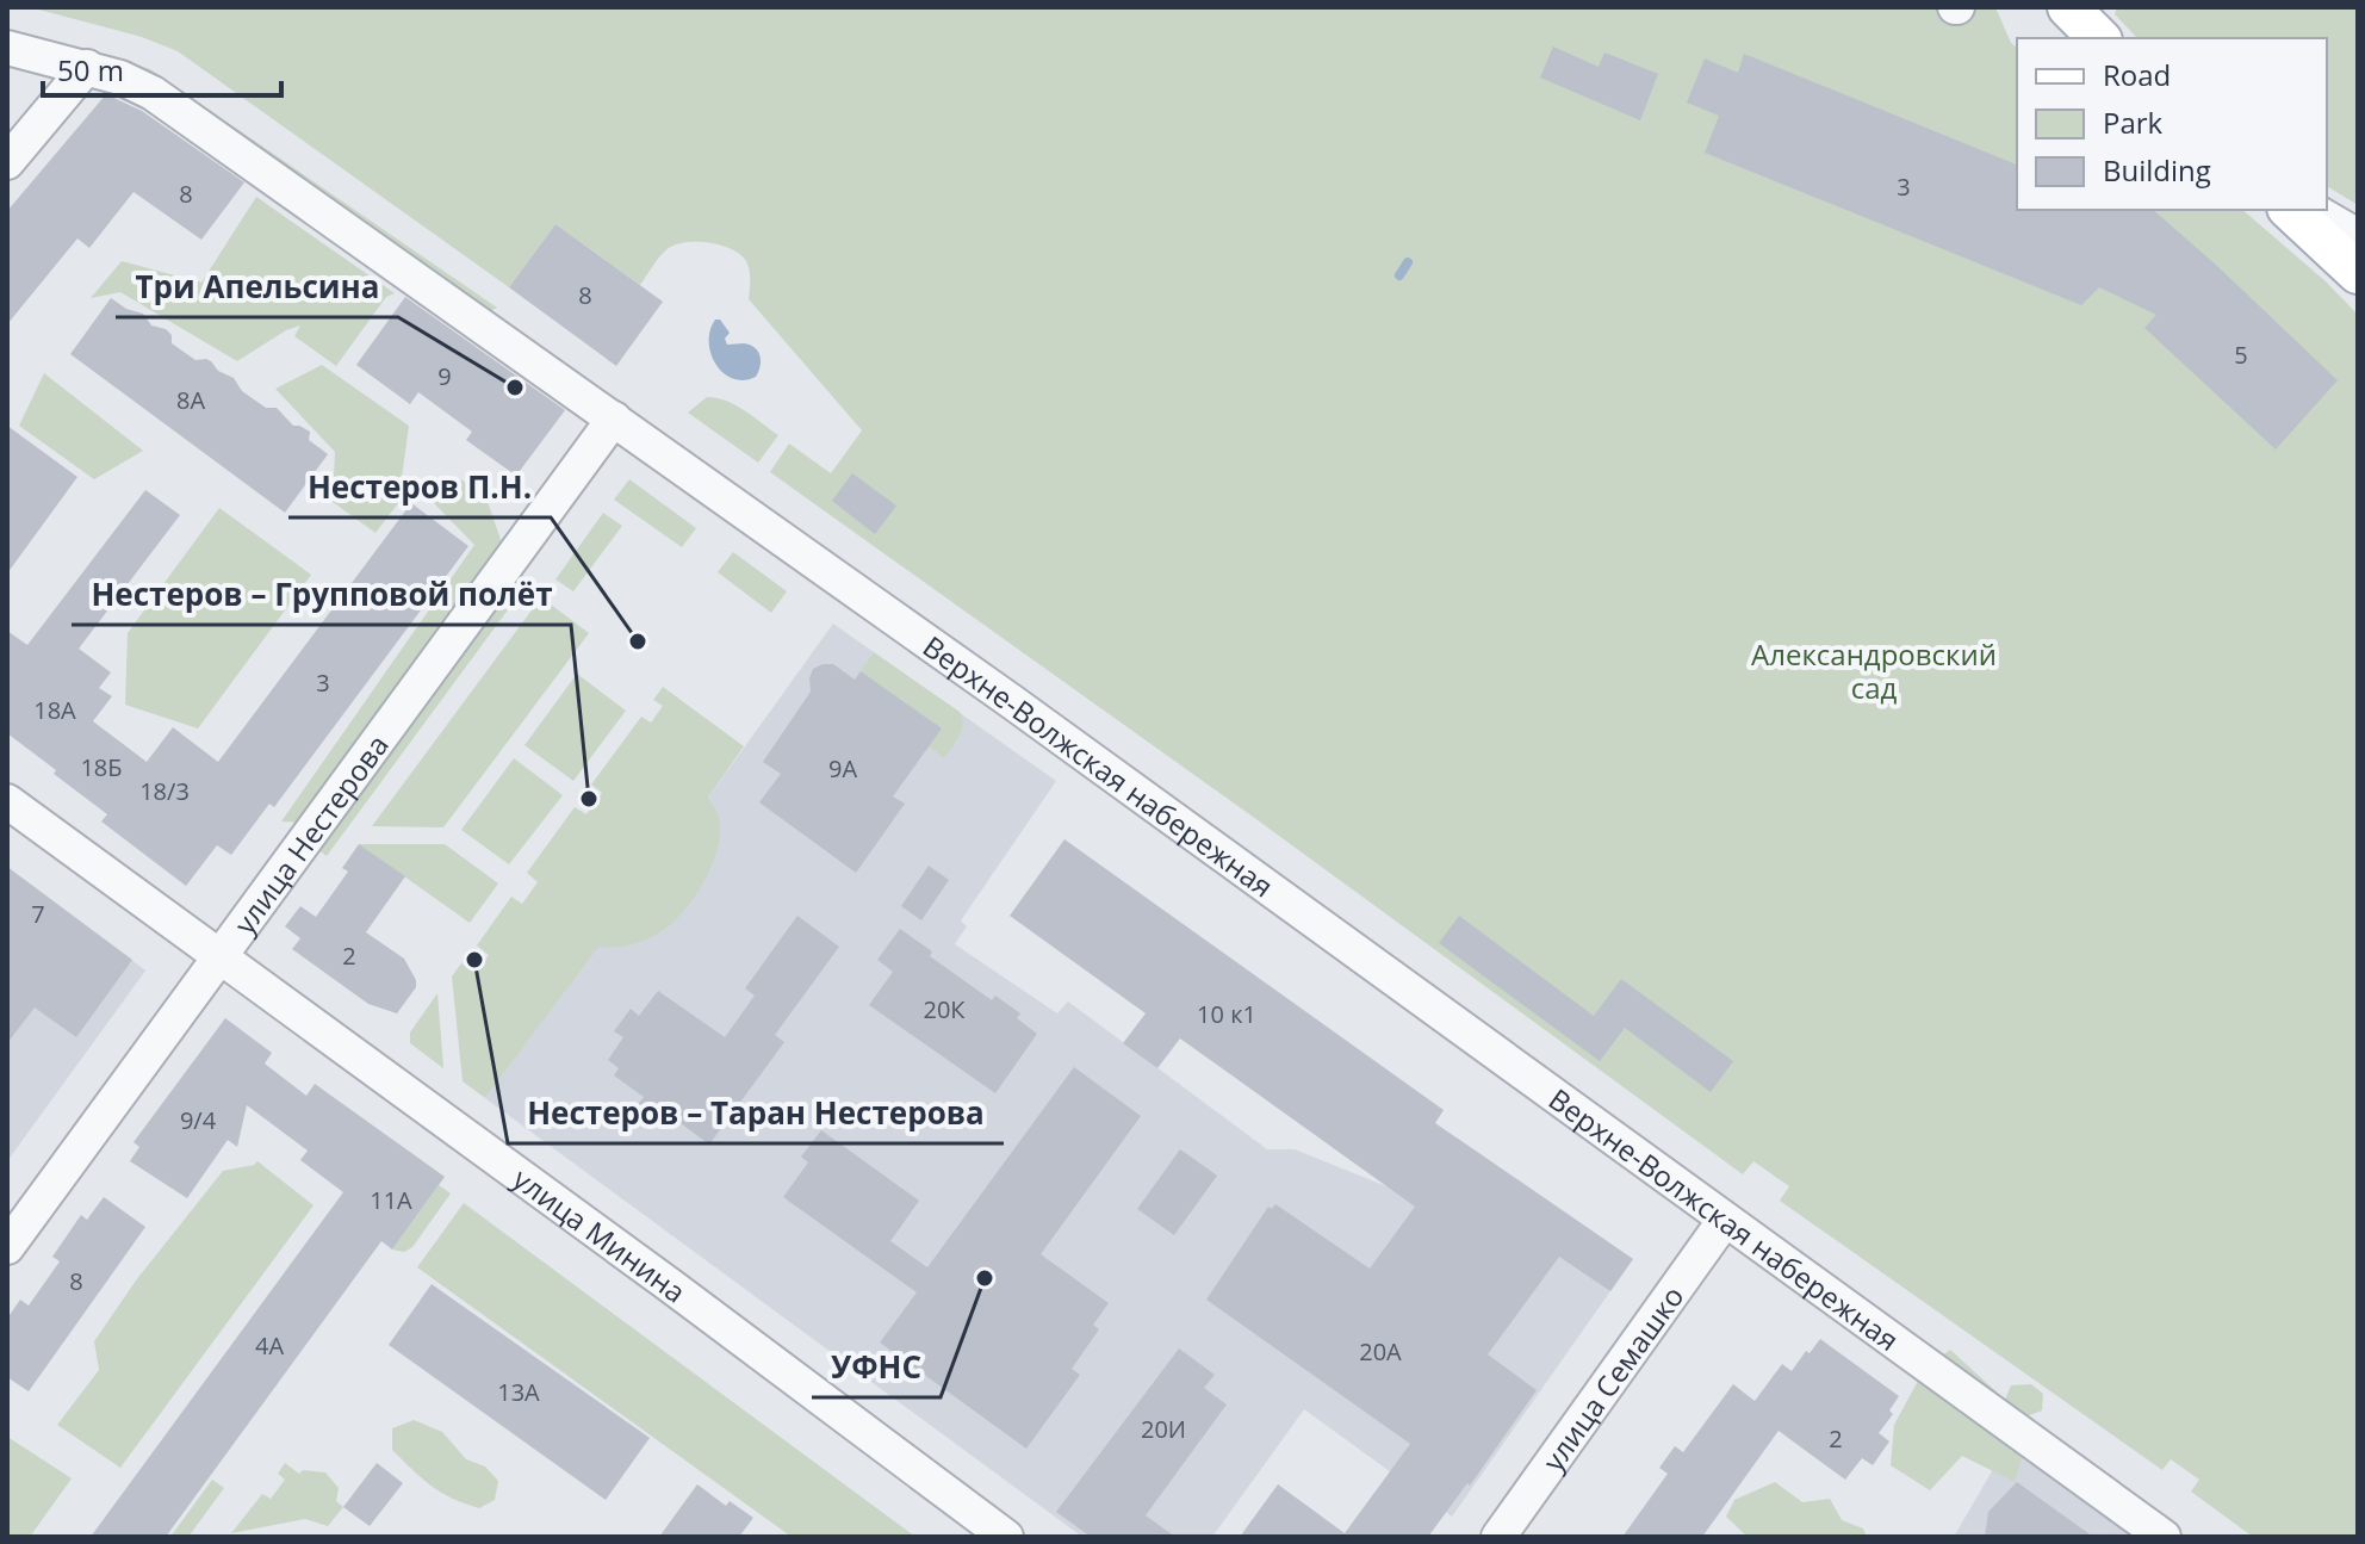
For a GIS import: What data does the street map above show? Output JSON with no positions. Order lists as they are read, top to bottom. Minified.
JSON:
{"streets":{"street":["Верхне-Волжская набережная","улица Нестерова","улица Минина","улица Семашко"]},"crossings":[["Верхне-Волжская набережная","улица Нестерова"],["Верхне-Волжская набережная","улица Семашко"],["улица Нестерова","улица Минина"]],"parks":["Александровский сад"],"places":["Три Апельсина","Нестеров П.Н.","Нестеров – Групповой полёт","Нестеров – Таран Нестерова","УФНС"],"house_numbers":["3","8","8","5","9","8А","3","18А","18Б","9А","18/3","7","2","20К","10 к1","9/4","11А","8","4А","20А","13А","20И","2"],"legend":["Road","Park","Building"],"scale_bar":"50 m"}
